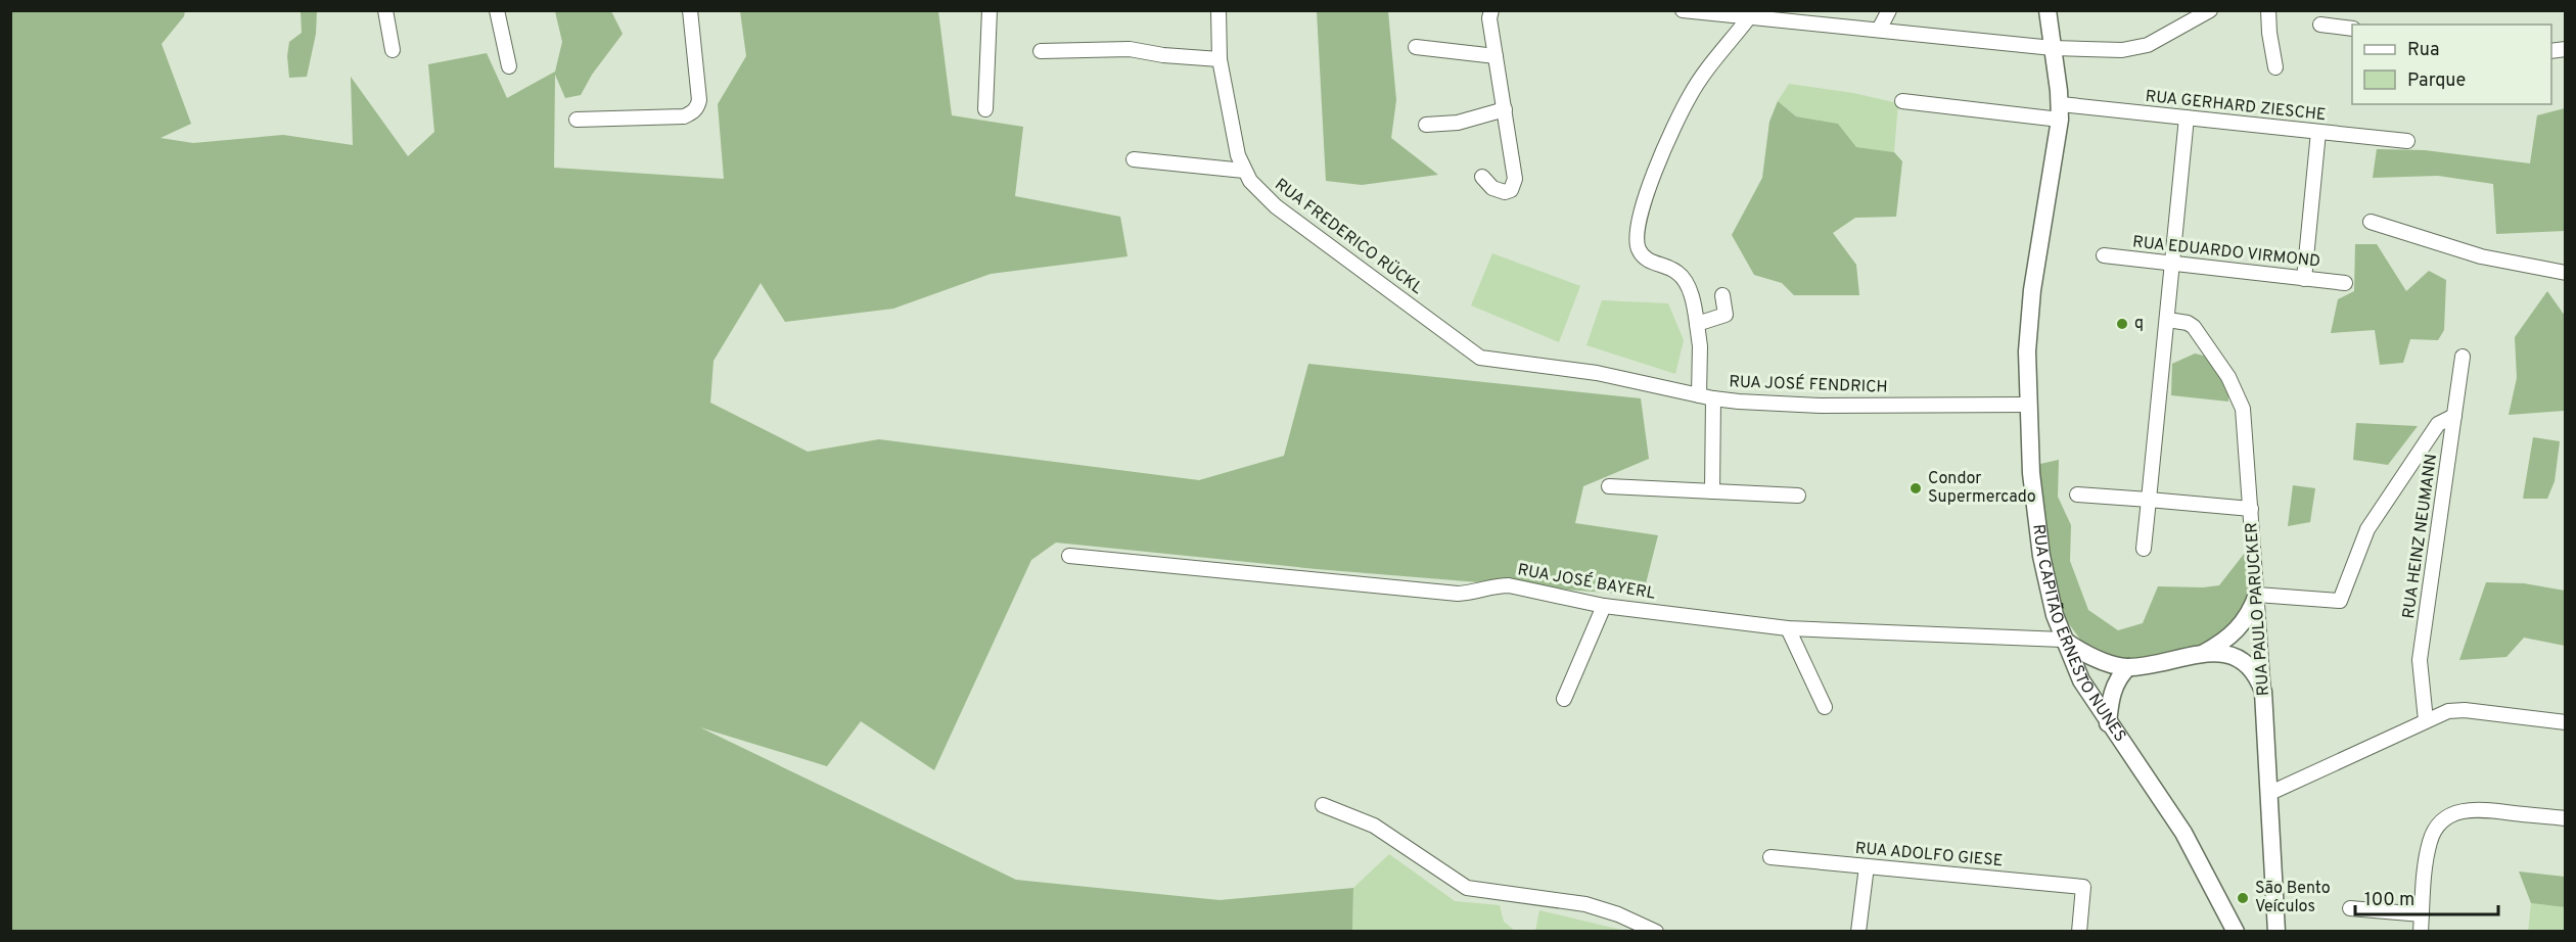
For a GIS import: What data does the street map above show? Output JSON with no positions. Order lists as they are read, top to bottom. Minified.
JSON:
{"streets":{"main road":["RUA PAULO PARUCKER","RUA CAPITÃO ERNESTO NUNES"],"street":["RUA GERHARD ZIESCHE","RUA FREDERICO RÜCKL","RUA EDUARDO VIRMOND","RUA JOSÉ FENDRICH","RUA HEINZ NEUMANN","RUA JOSÉ BAYERL","RUA ADOLFO GIESE"]},"crossings":[["RUA GERHARD ZIESCHE","RUA CAPITÃO ERNESTO NUNES"],["RUA FREDERICO RÜCKL","RUA JOSÉ FENDRICH"],["RUA JOSÉ FENDRICH","RUA CAPITÃO ERNESTO NUNES"],["RUA JOSÉ BAYERL","RUA CAPITÃO ERNESTO NUNES"]],"places":["q","Condor Supermercado","São Bento Veículos"],"legend":["Rua","Parque"],"scale_bar":"100 m"}
